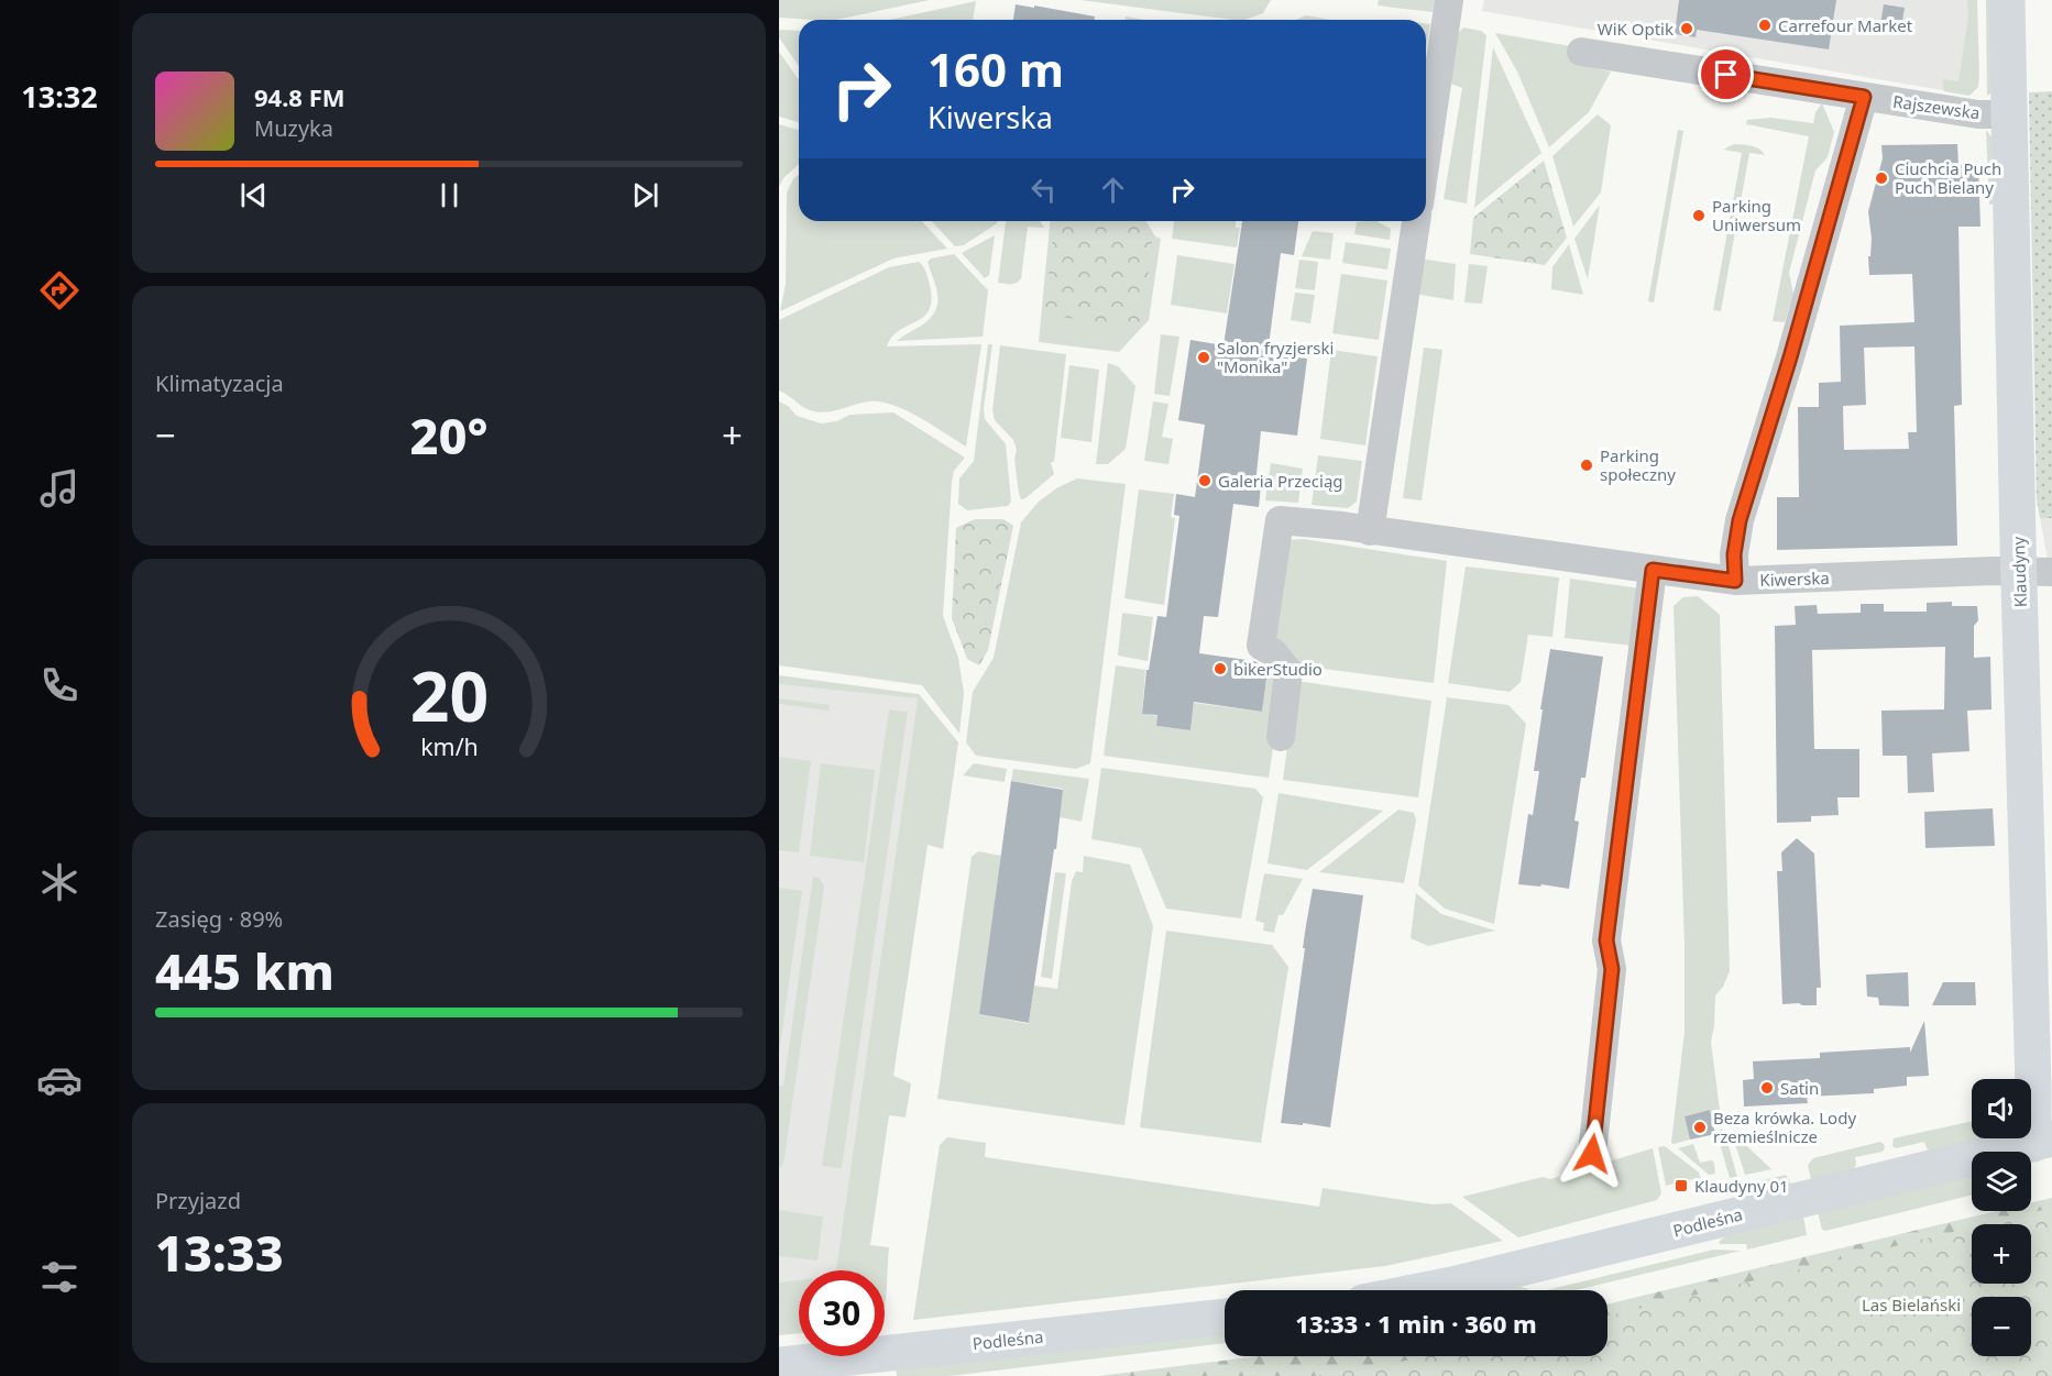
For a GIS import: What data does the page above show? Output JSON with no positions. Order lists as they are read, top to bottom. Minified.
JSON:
{"streets":{"street":["Rajszewska","Klaudyny","Kiwerska","Podleśna"]},"crossings":[["Rajszewska","Klaudyny"],["Klaudyny","Kiwerska"],["Klaudyny","Podleśna"]],"parks":["Las Bielański"],"places":{"other":["Carrefour Market","WiK Optik","Ciuchcia Puch Puch Bielany","Parking Uniwersum","Salon fryzjerski \"Monika\"","Parking społeczny","Galeria Przeciąg","bikerStudio","Satin","Beza krówka. Lody rzemieślnicze"],"transit":["Klaudyny 01"]},"page":{"tabs":"13:32","turn":["160 m","Kiwerska"],"song":["94.8 FM","Muzyka"],"tile":["Klimatyzacja",["Zasięg · 89%","445 km"],["Przyjazd","13:33"]],"heat":["−","20°","+"],"map_buttons":["+","−"],"limit":"30","trip":"13:33 · 1 min · 360 m","gauge":["20","km/h"]}}
